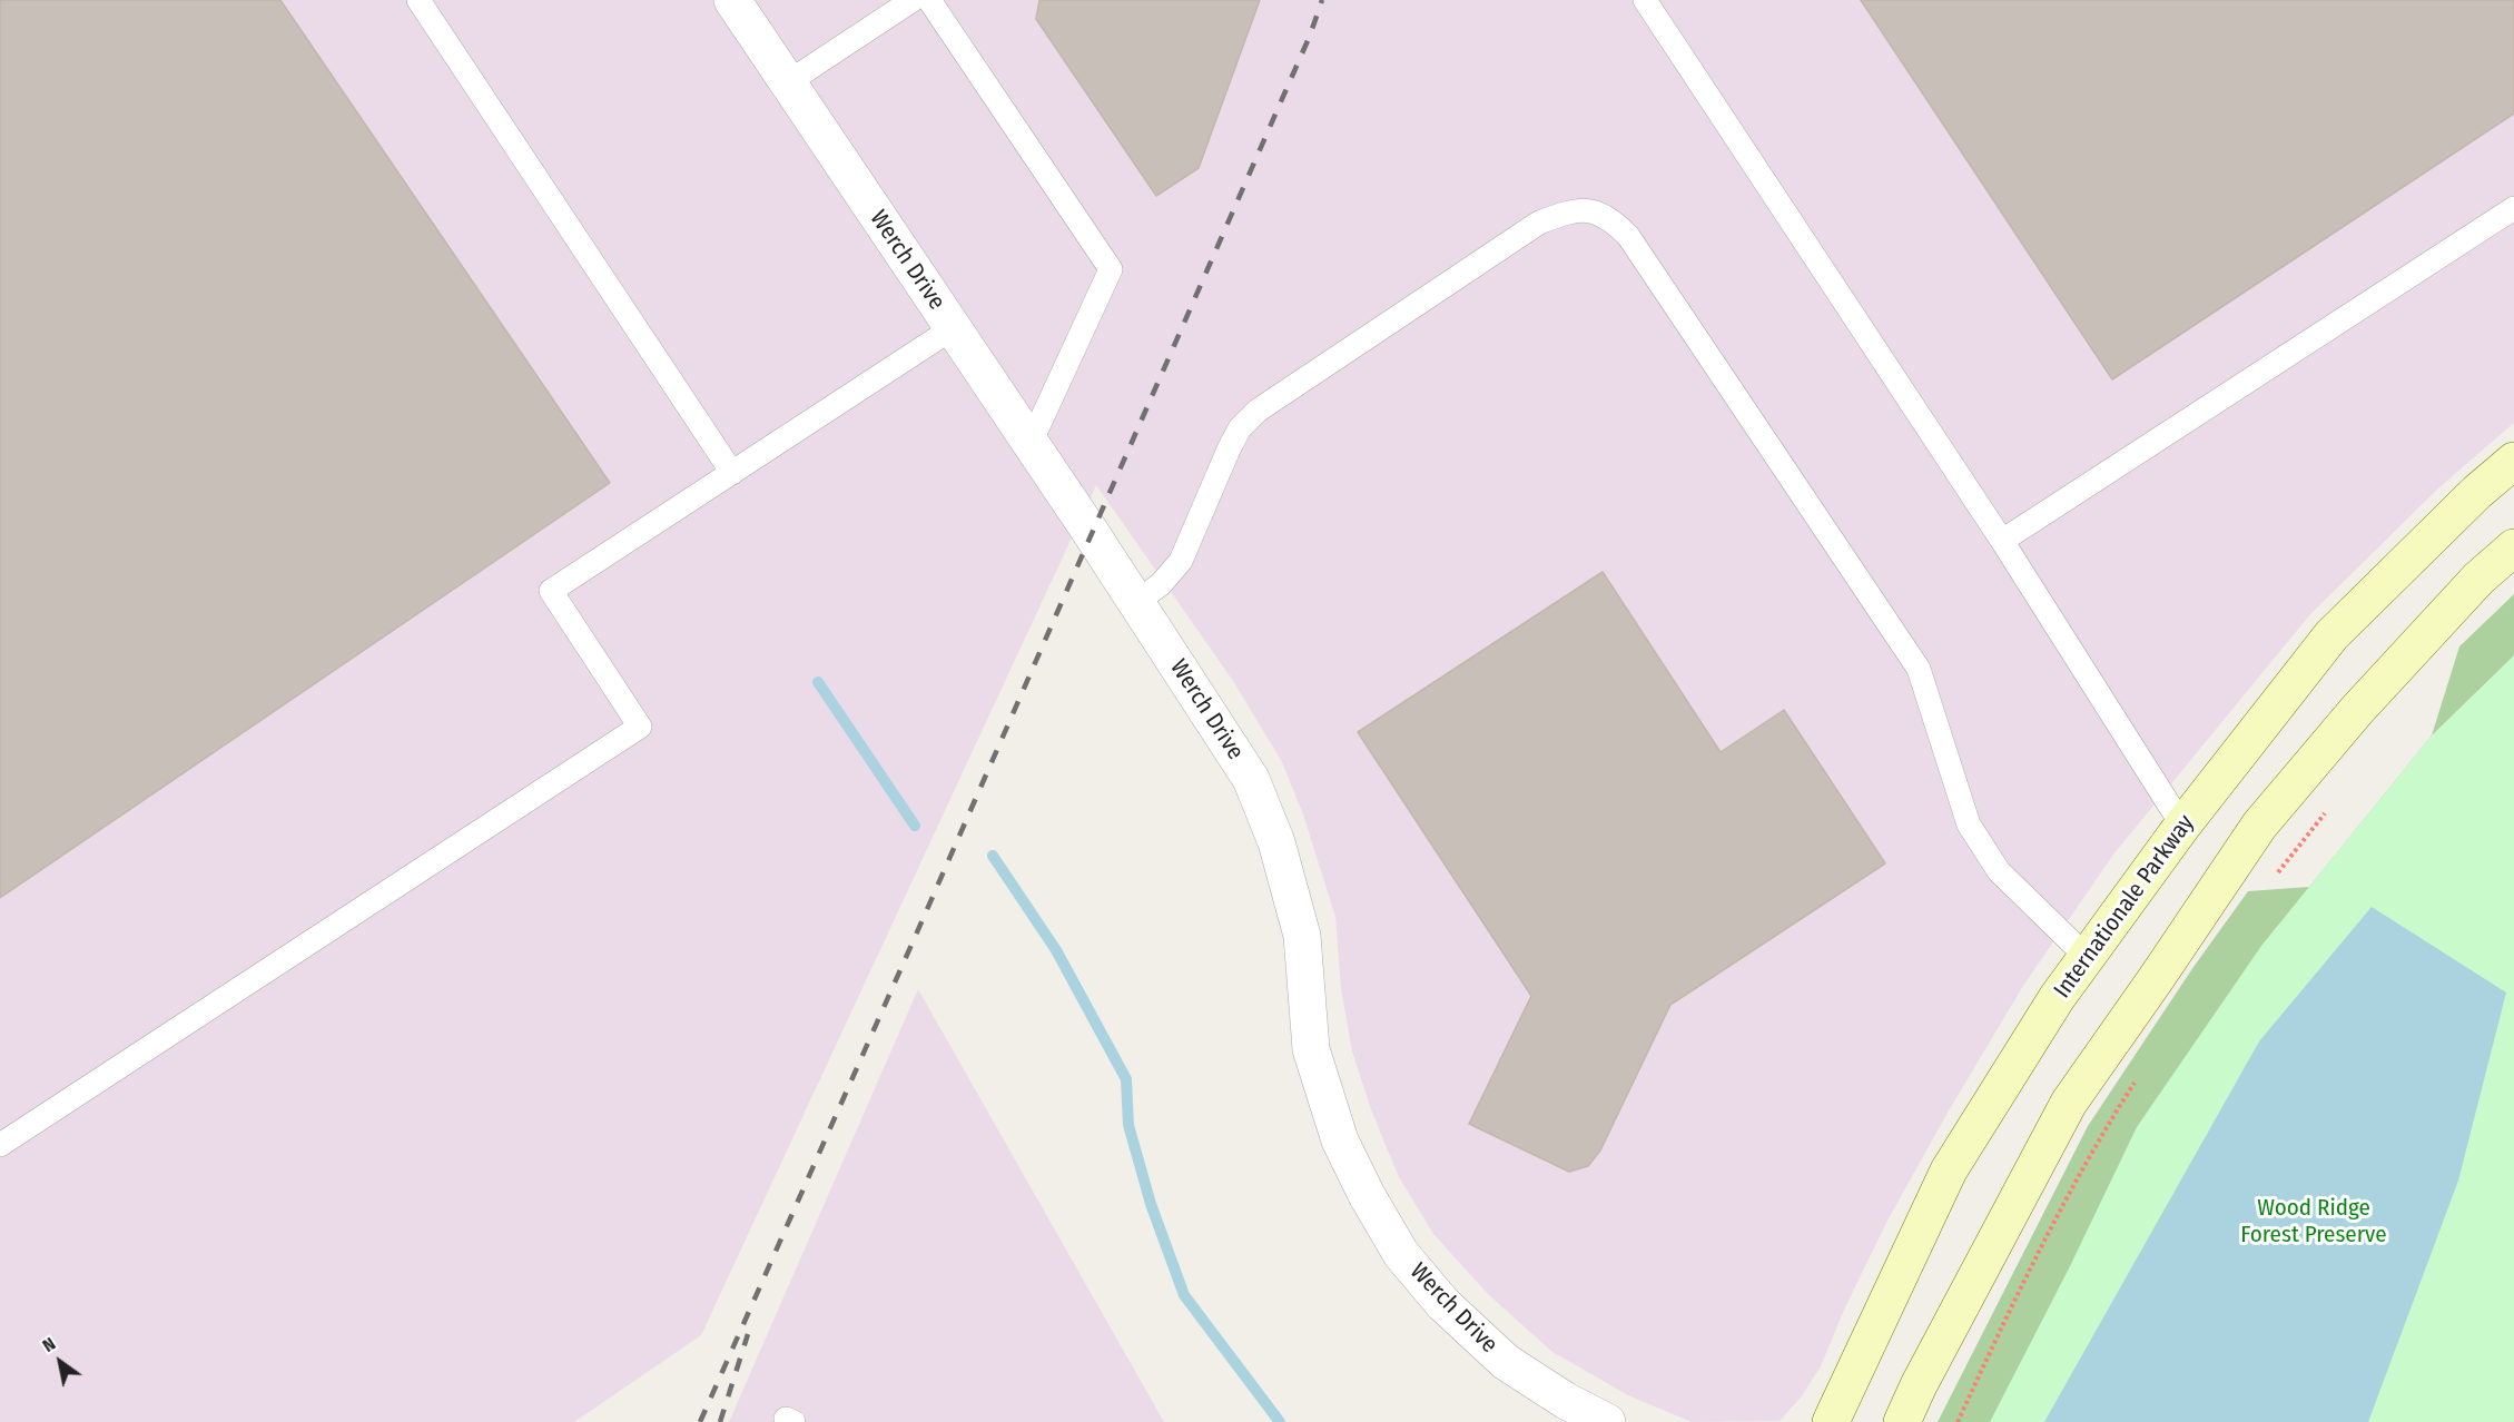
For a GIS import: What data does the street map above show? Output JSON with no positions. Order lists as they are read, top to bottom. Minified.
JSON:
{"streets":{"street":["Werch Drive","Internationale Parkway"]},"parks":["Wood Ridge Forest Preserve"],"north":"top left"}
